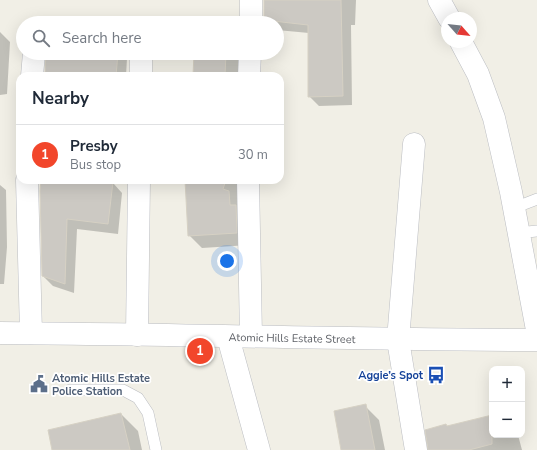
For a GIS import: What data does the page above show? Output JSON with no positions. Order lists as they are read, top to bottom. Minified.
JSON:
{"streets":{"street":["Atomic Hills Estate Street"]},"places":{"bus stop":["Aggie’s Spot"],"public building":["Atomic Hills Estate Police Station"]},"north":"bottom right","page":{"search":"Search here","heading":"Nearby","list":[{"mark":"1","name":"Presby","note":"Bus stop","value":"30 m"}],"pins":"1","map_buttons":["+","−"]}}
